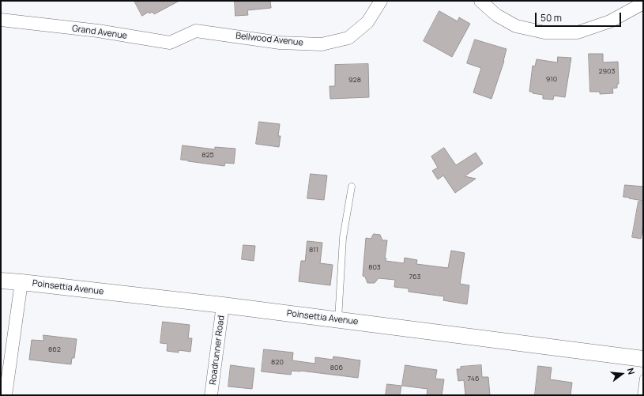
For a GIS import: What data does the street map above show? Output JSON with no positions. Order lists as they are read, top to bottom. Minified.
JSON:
{"streets":{"street":["Grand Avenue","Bellwood Avenue","Poinsettia Avenue","Roadrunner Road"]},"crossings":[["Grand Avenue","Bellwood Avenue"],["Poinsettia Avenue","Roadrunner Road"]],"house_numbers":["2903","910","928","825","811","803","763","862","820","806","746"],"scale_bar":"50 m","north":"right"}
